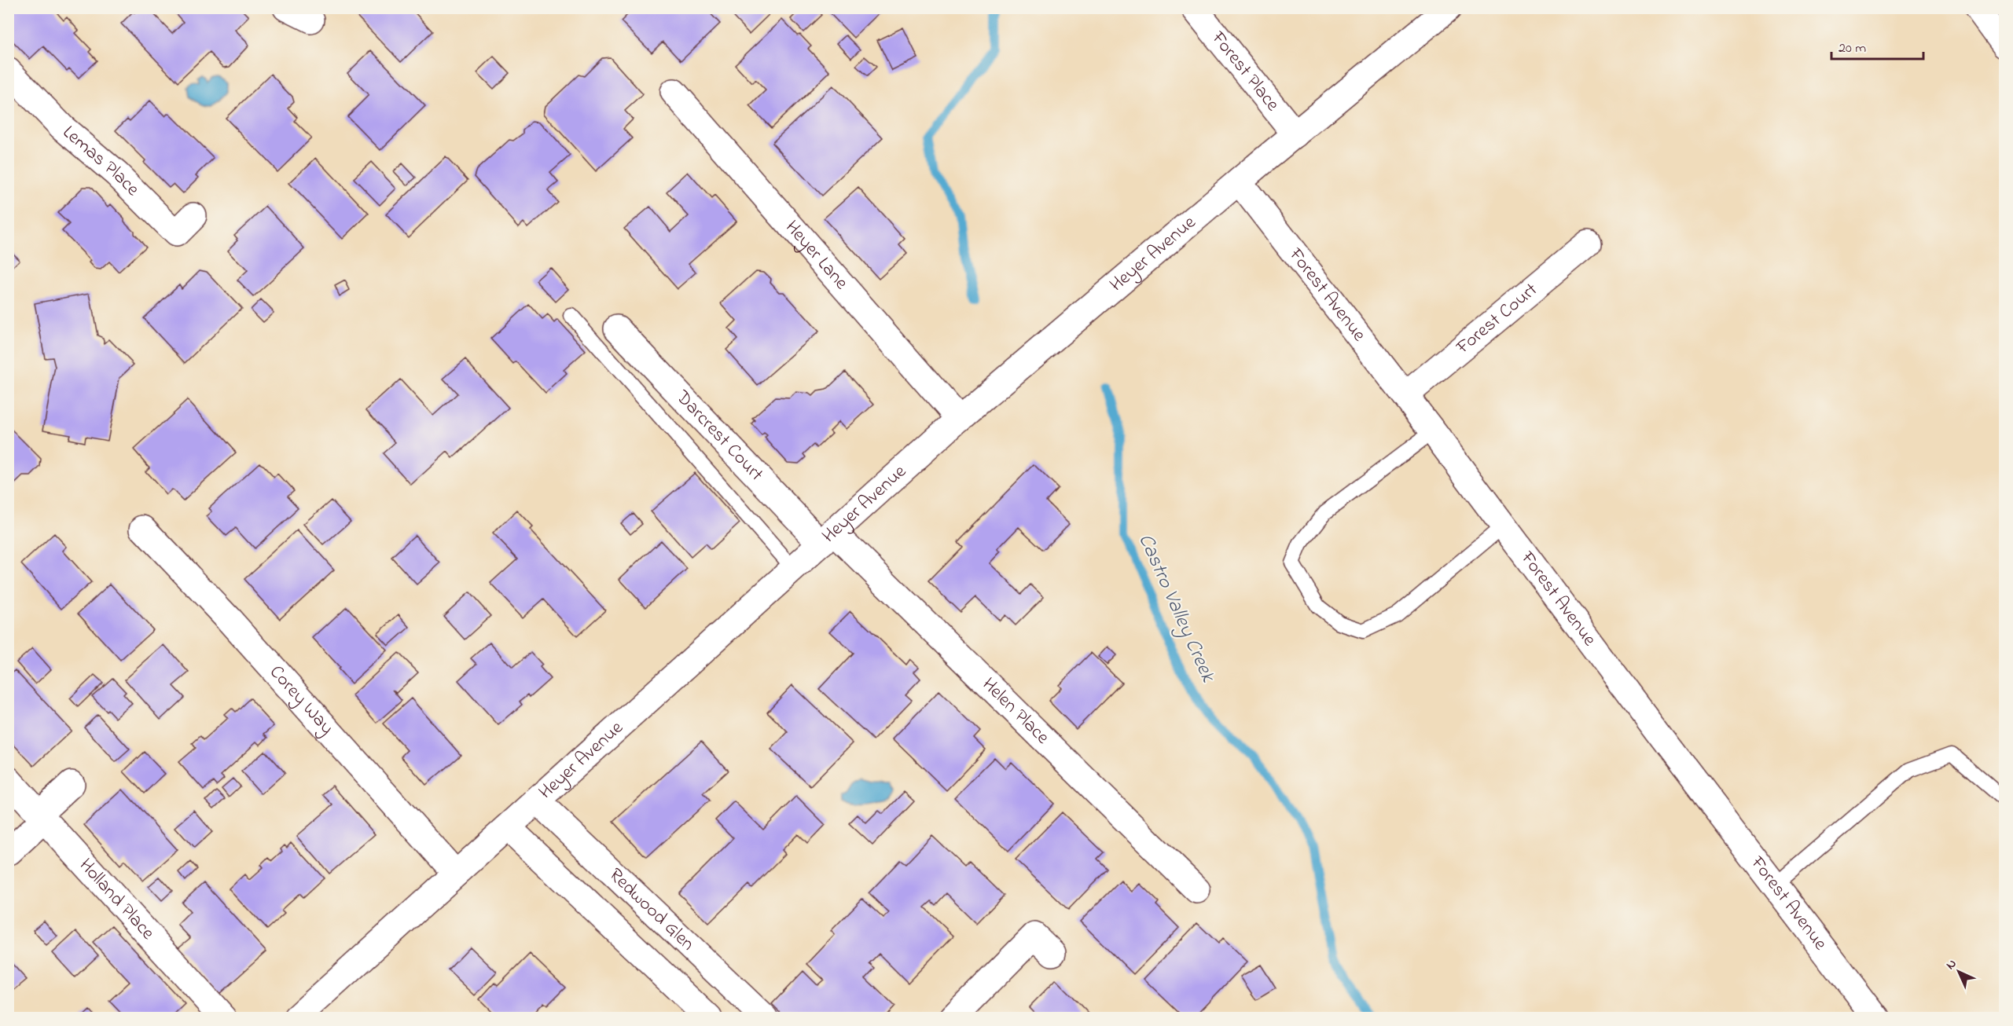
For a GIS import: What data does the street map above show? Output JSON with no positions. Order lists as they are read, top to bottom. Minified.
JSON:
{"streets":{"street":["Forest Place","Lemas Place","Heyer Avenue","Heyer Lane","Forest Avenue","Forest Court","Darcrest Court","Corey Way","Helen Place","Holland Place","Redwood Glen"]},"crossings":[["Forest Place","Heyer Avenue"],["Heyer Avenue","Heyer Lane"],["Heyer Avenue","Forest Avenue"],["Heyer Avenue","Darcrest Court"],["Heyer Avenue","Corey Way"],["Heyer Avenue","Helen Place"],["Heyer Avenue","Redwood Glen"],["Forest Avenue","Forest Court"],["Darcrest Court","Helen Place"]],"water":["Castro Valley Creek"],"scale_bar":"20 m","north":"top left"}
